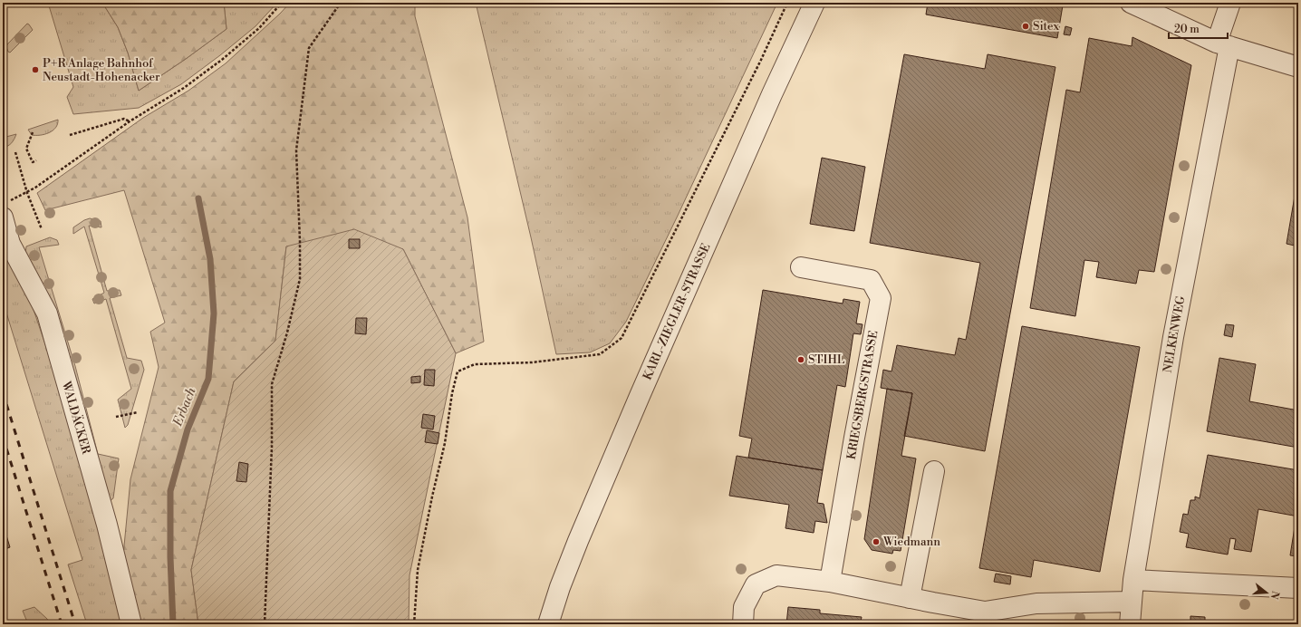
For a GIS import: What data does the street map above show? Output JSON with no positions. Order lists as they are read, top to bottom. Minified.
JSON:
{"streets":{"street":["KARL-ZIEGLER-STRASSE","NELKENWEG","KRIEGSBERGSTRASSE","WALDÄCKER"]},"water":["Erbach"],"places":["Sitex","P+R Anlage Bahnhof Neustadt-Hohenacker","STIHL","Wiedmann"],"scale_bar":"20 m","north":"right"}
